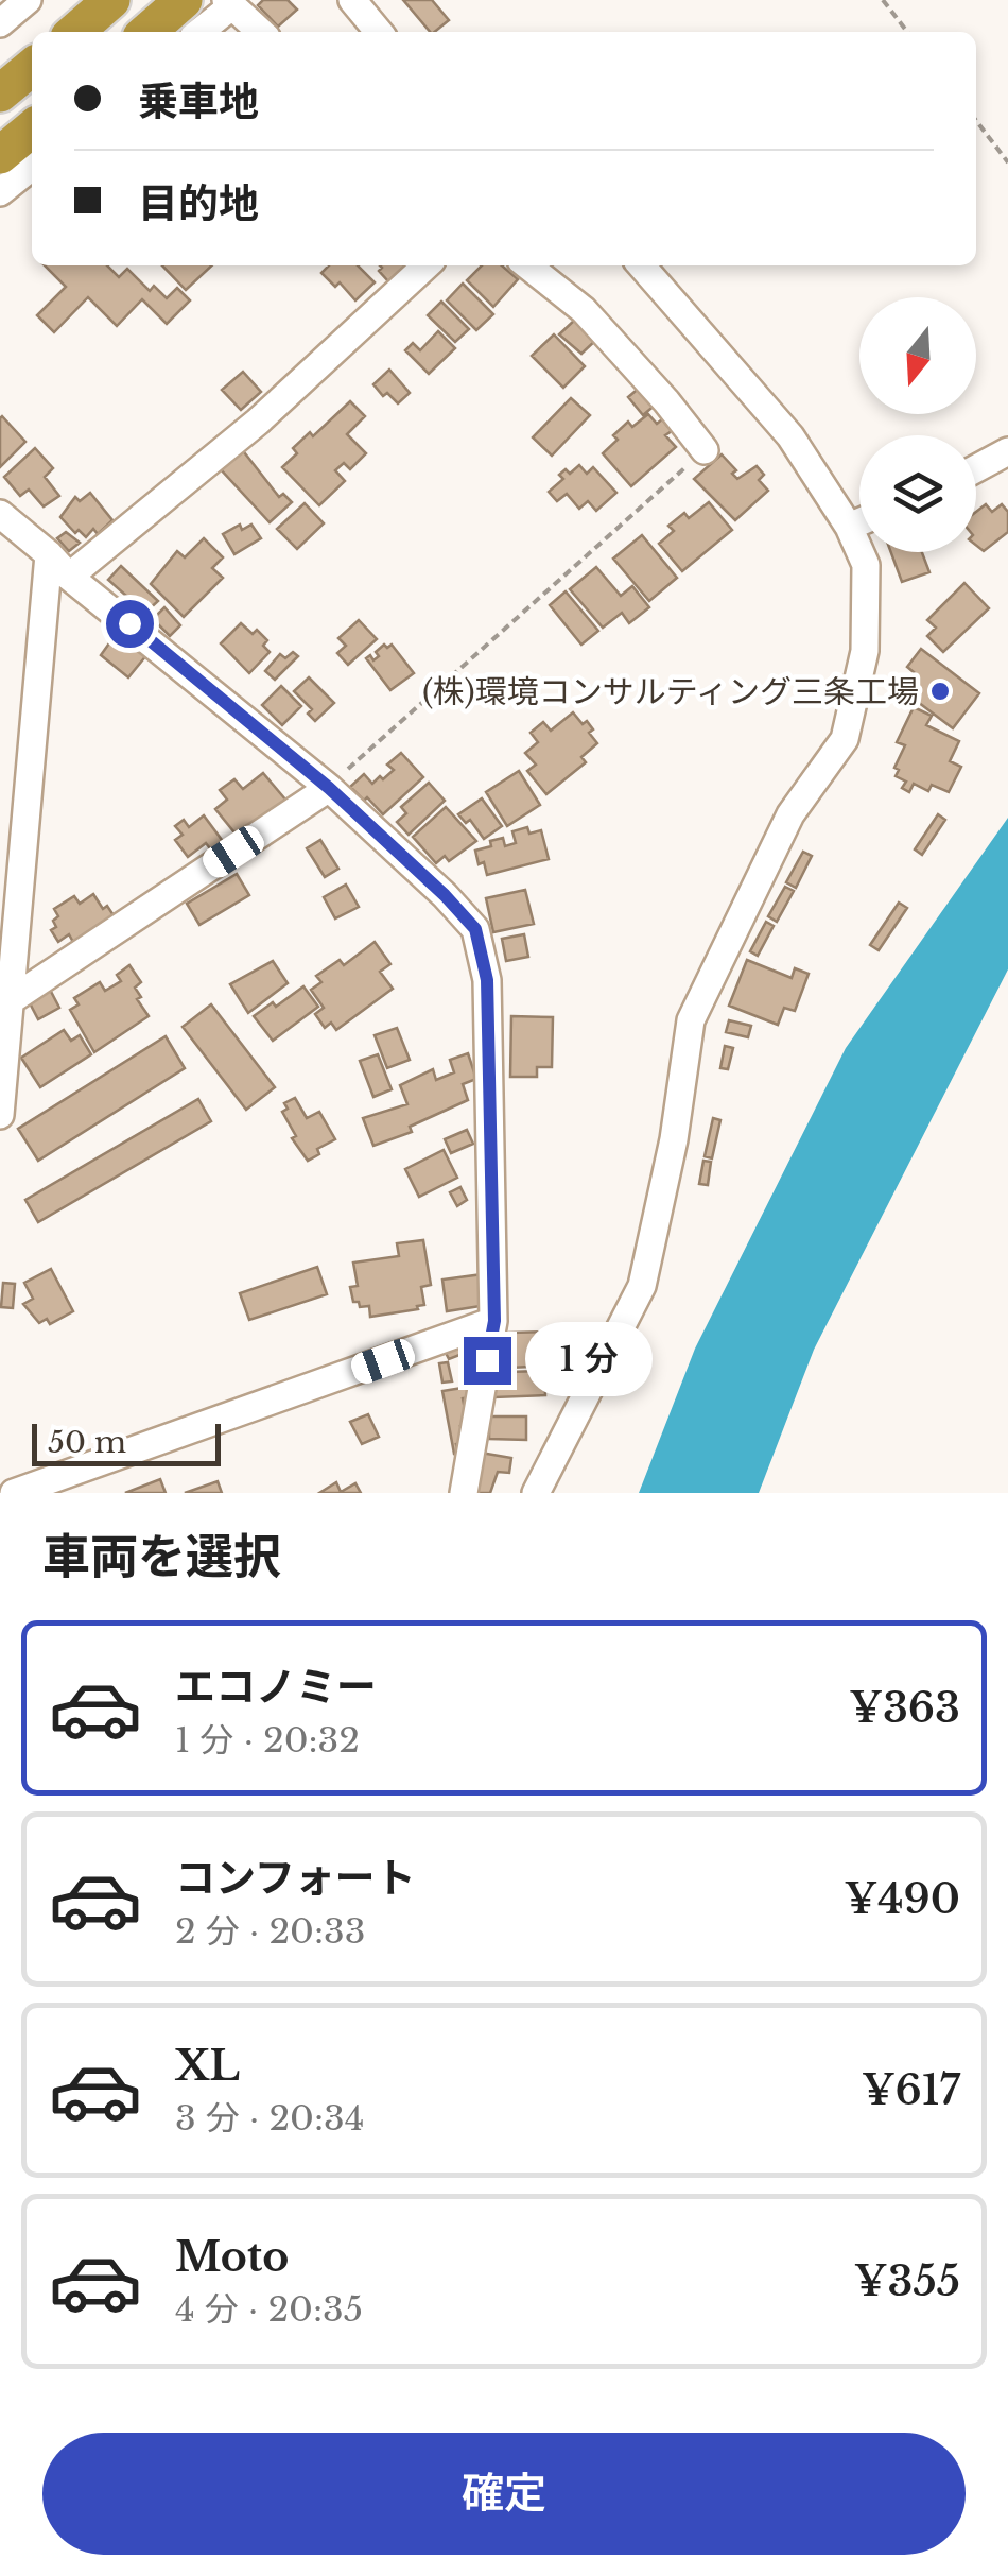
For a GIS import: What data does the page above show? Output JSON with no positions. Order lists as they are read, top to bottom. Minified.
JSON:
{"places":["(株)環境コンサルティング三条工場"],"scale_bar":"50 m","north":"bottom","page":{"banner":["乗車地","目的地"],"bubble":"1 分","scale":"50 m","heading":"車両を選択","list":[{"name":"エコノミー","note":"1 分 · 20:32","value":"¥363"},{"name":"コンフォート","note":"2 分 · 20:33","value":"¥490"},{"name":"XL","note":"3 分 · 20:34","value":"¥617"},{"name":"Moto","note":"4 分 · 20:35","value":"¥355"}],"buttons":"確定"}}
